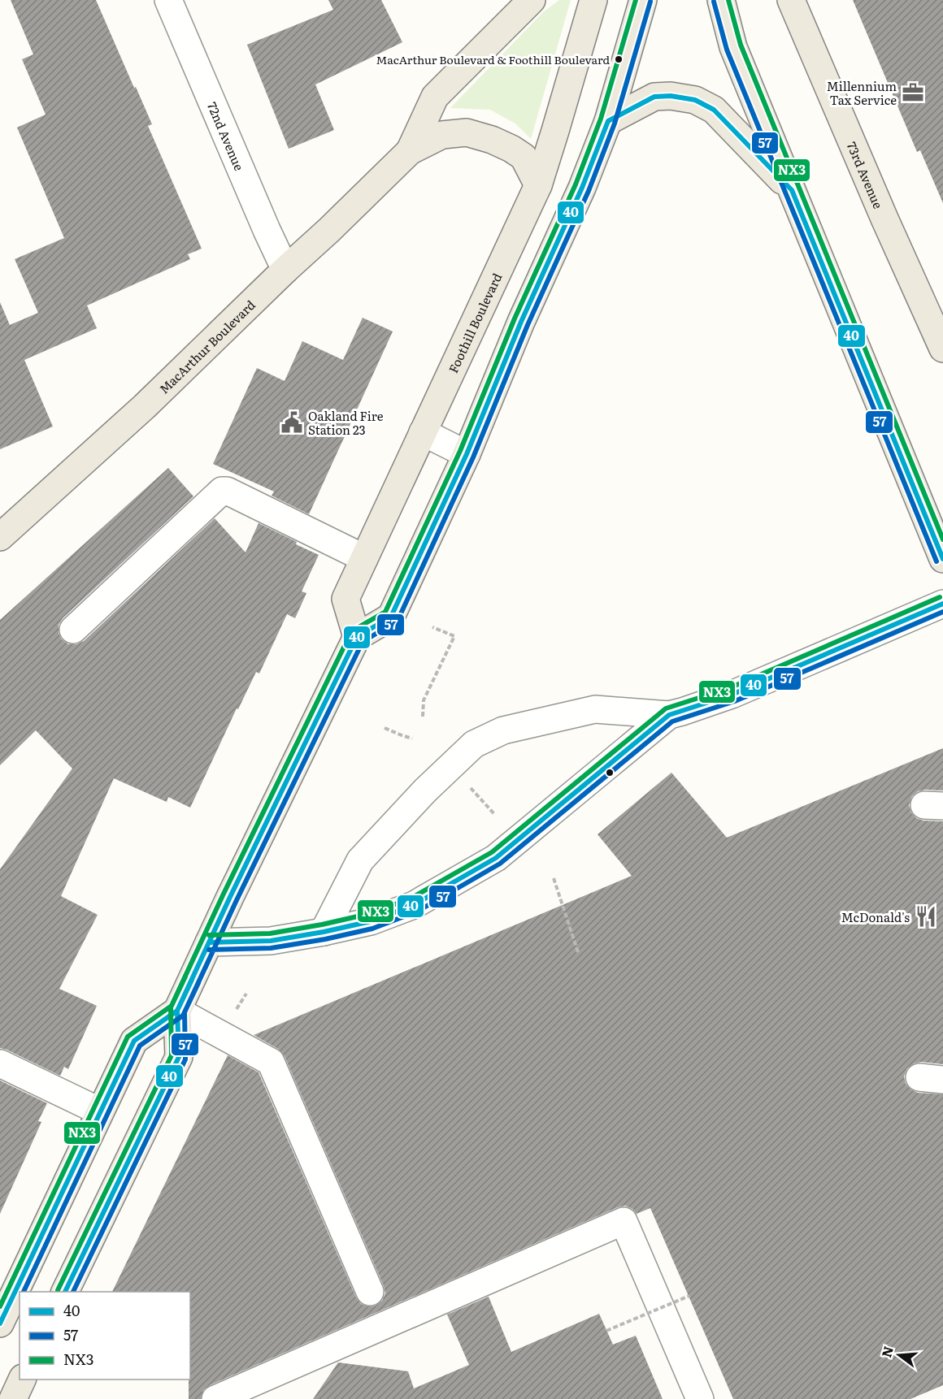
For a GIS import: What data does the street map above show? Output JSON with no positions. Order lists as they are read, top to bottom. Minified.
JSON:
{"streets":{"main road":["73rd Avenue","Foothill Boulevard","MacArthur Boulevard"],"street":["72nd Avenue"]},"crossings":[["72nd Avenue","MacArthur Boulevard"],["Foothill Boulevard","MacArthur Boulevard"]],"places":{"other":["MacArthur Boulevard & Foothill Boulevard"],"office":["Millennium Tax Service"],"public building":["Oakland Fire Station 23"],"restaurant":["McDonald's"]},"lines":["transit line NX3","transit line 57","transit line 40"],"legend":["40","57","NX3"],"north":"left"}
